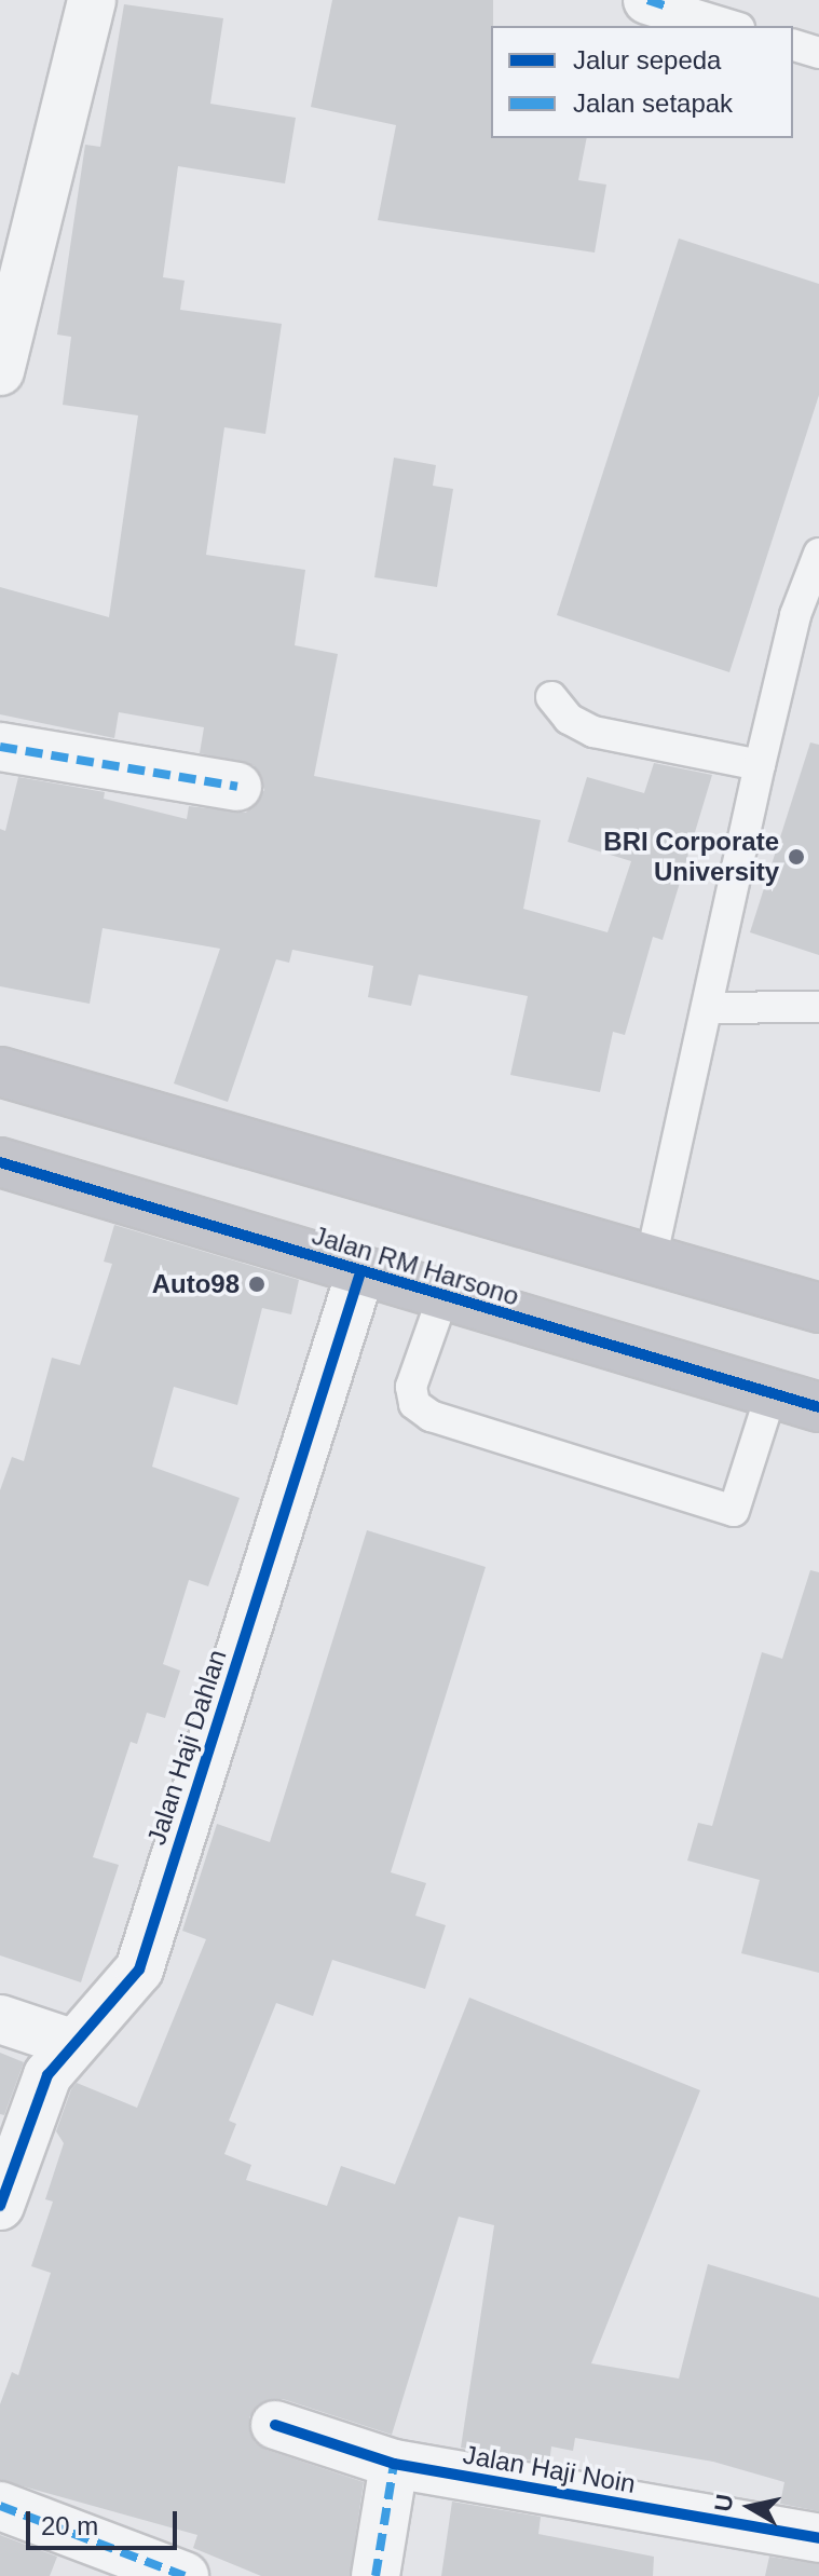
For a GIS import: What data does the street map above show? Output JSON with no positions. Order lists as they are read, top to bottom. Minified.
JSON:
{"streets":{"main road":["Jalan RM Harsono"],"street":["Jalan Haji Dahlan","Jalan Haji Noin"]},"crossings":[["Jalan RM Harsono","Jalan Haji Dahlan"]],"places":["BRI Corporate University","Auto98"],"legend":["Jalur sepeda","Jalan setapak"],"scale_bar":"20 m","north":"left"}
